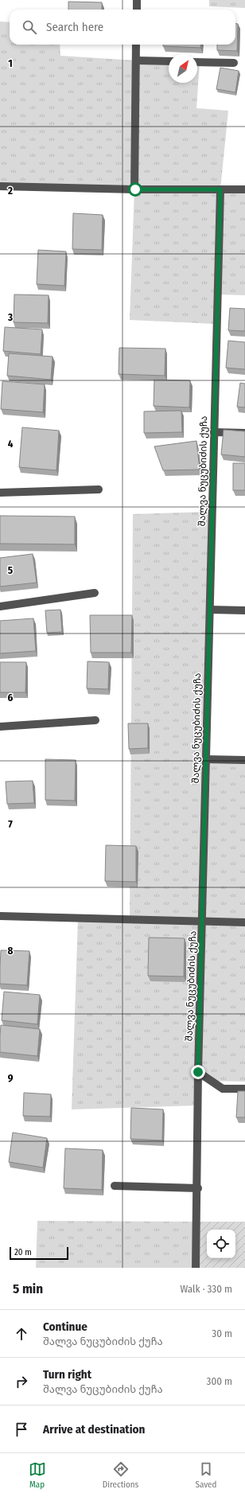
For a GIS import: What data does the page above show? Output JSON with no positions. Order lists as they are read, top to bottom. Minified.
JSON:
{"streets":{"street":["შალვა ნუცუბიძის ქუჩა"]},"scale_bar":"20 m","north":"top right","page":{"search":"Search here","scale":"20 m","heading":["5 min","Walk · 330 m"],"list":[["Continue","შალვა ნუცუბიძის ქუჩა","30 m"],["Turn right","შალვა ნუცუბიძის ქუჩა","300 m"],"Arrive at destination"],"nav":["Map","Directions","Saved"]},"grid":{"rows":["1","2","3","4","5","6","7","8","9"]}}
